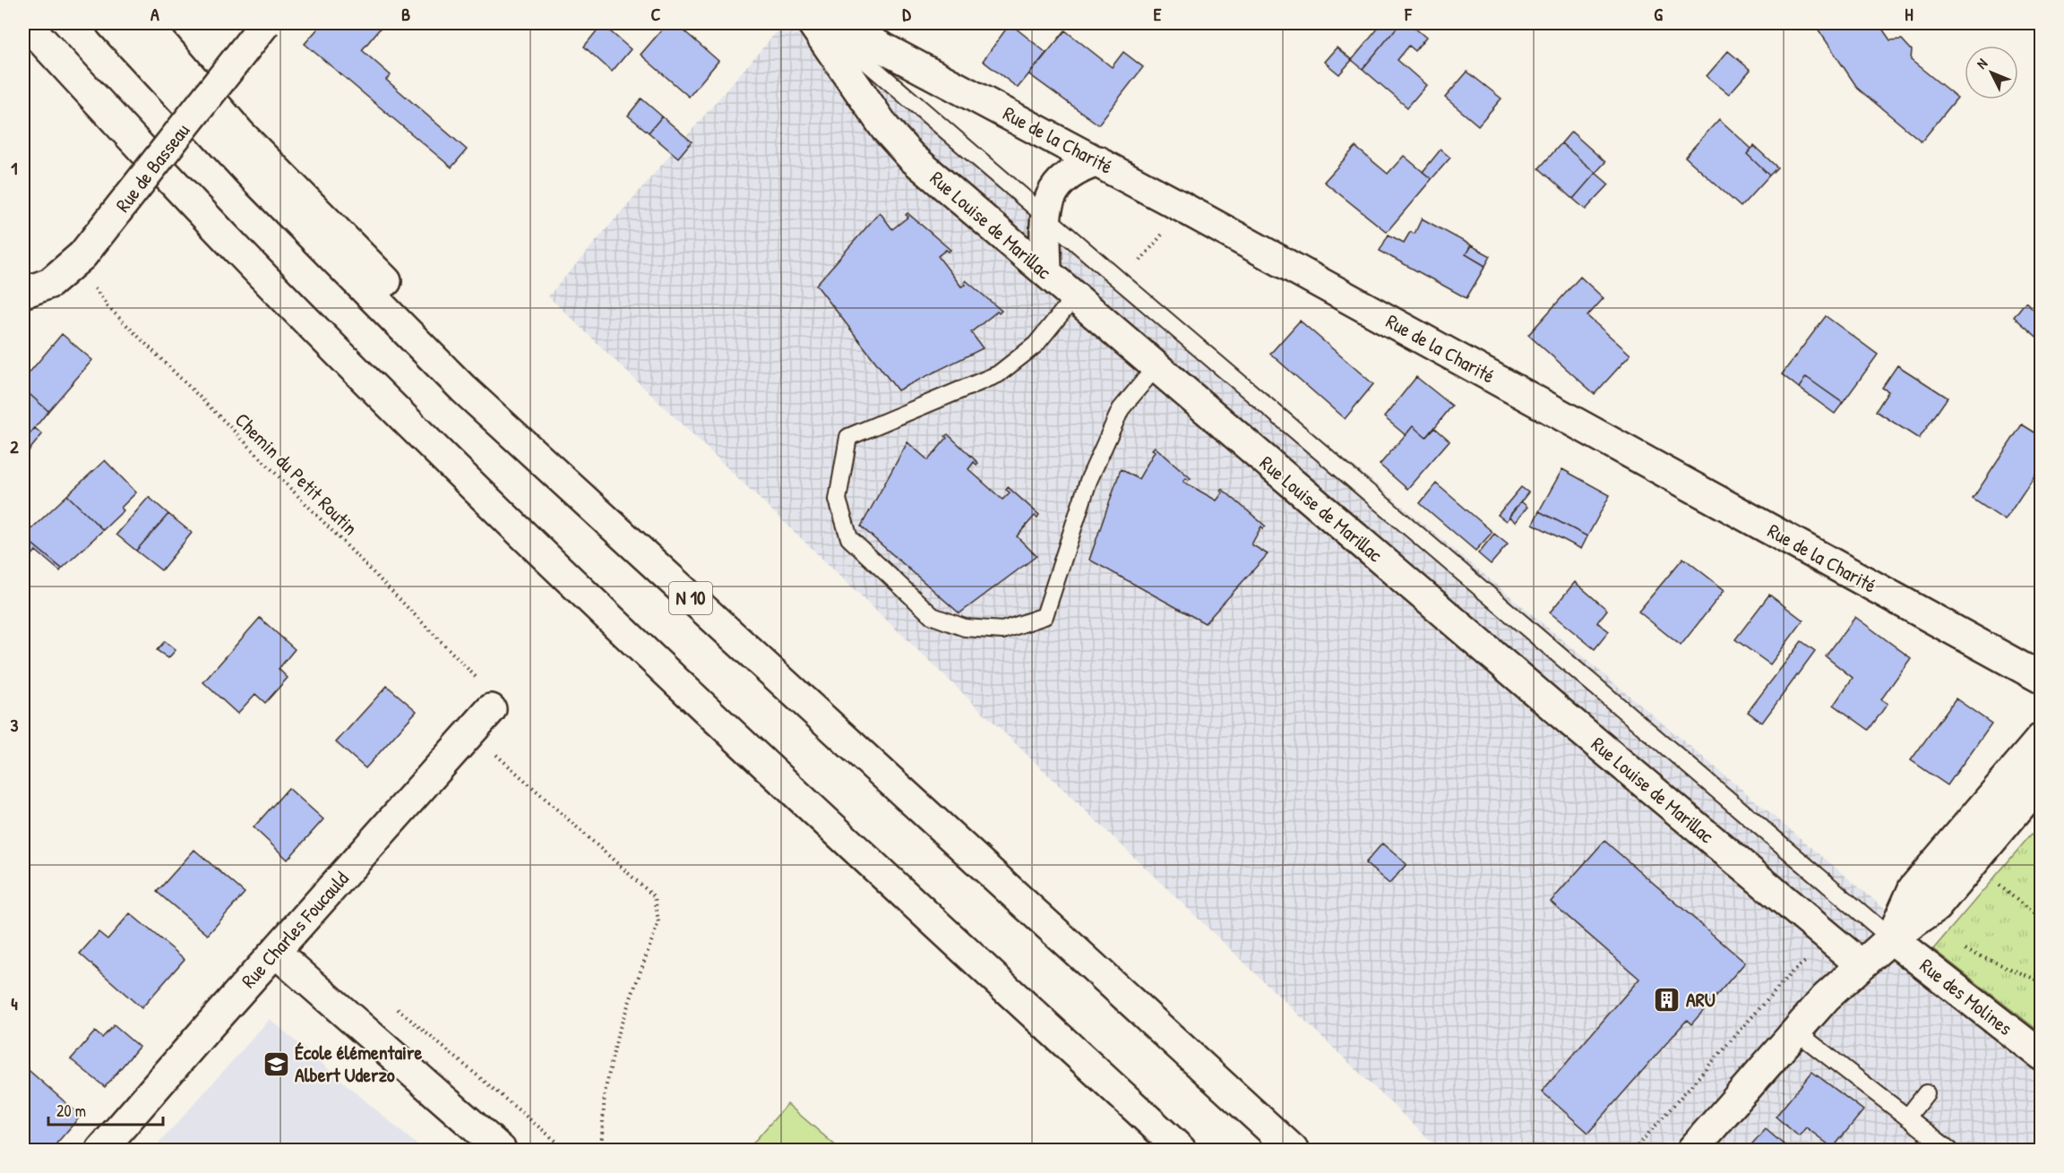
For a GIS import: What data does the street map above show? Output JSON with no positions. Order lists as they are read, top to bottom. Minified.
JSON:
{"streets":{"main road":["Rue de la Charité","Rue de Basseau","Rue Louise de Marillac","N 10","Rue Charles Foucauld","Rue des Molines"],"path":["Chemin du Petit Routin"]},"crossings":[["Rue de Basseau","Chemin du Petit Routin"],["Chemin du Petit Routin","Rue Charles Foucauld"]],"places":{"building":["ARU"],"school or university":["École élémentaire Albert Uderzo"]},"scale_bar":"20 m","north":"top left","grid":{"columns":["A","B","C","D","E","F","G","H"],"rows":["1","2","3","4"]}}
